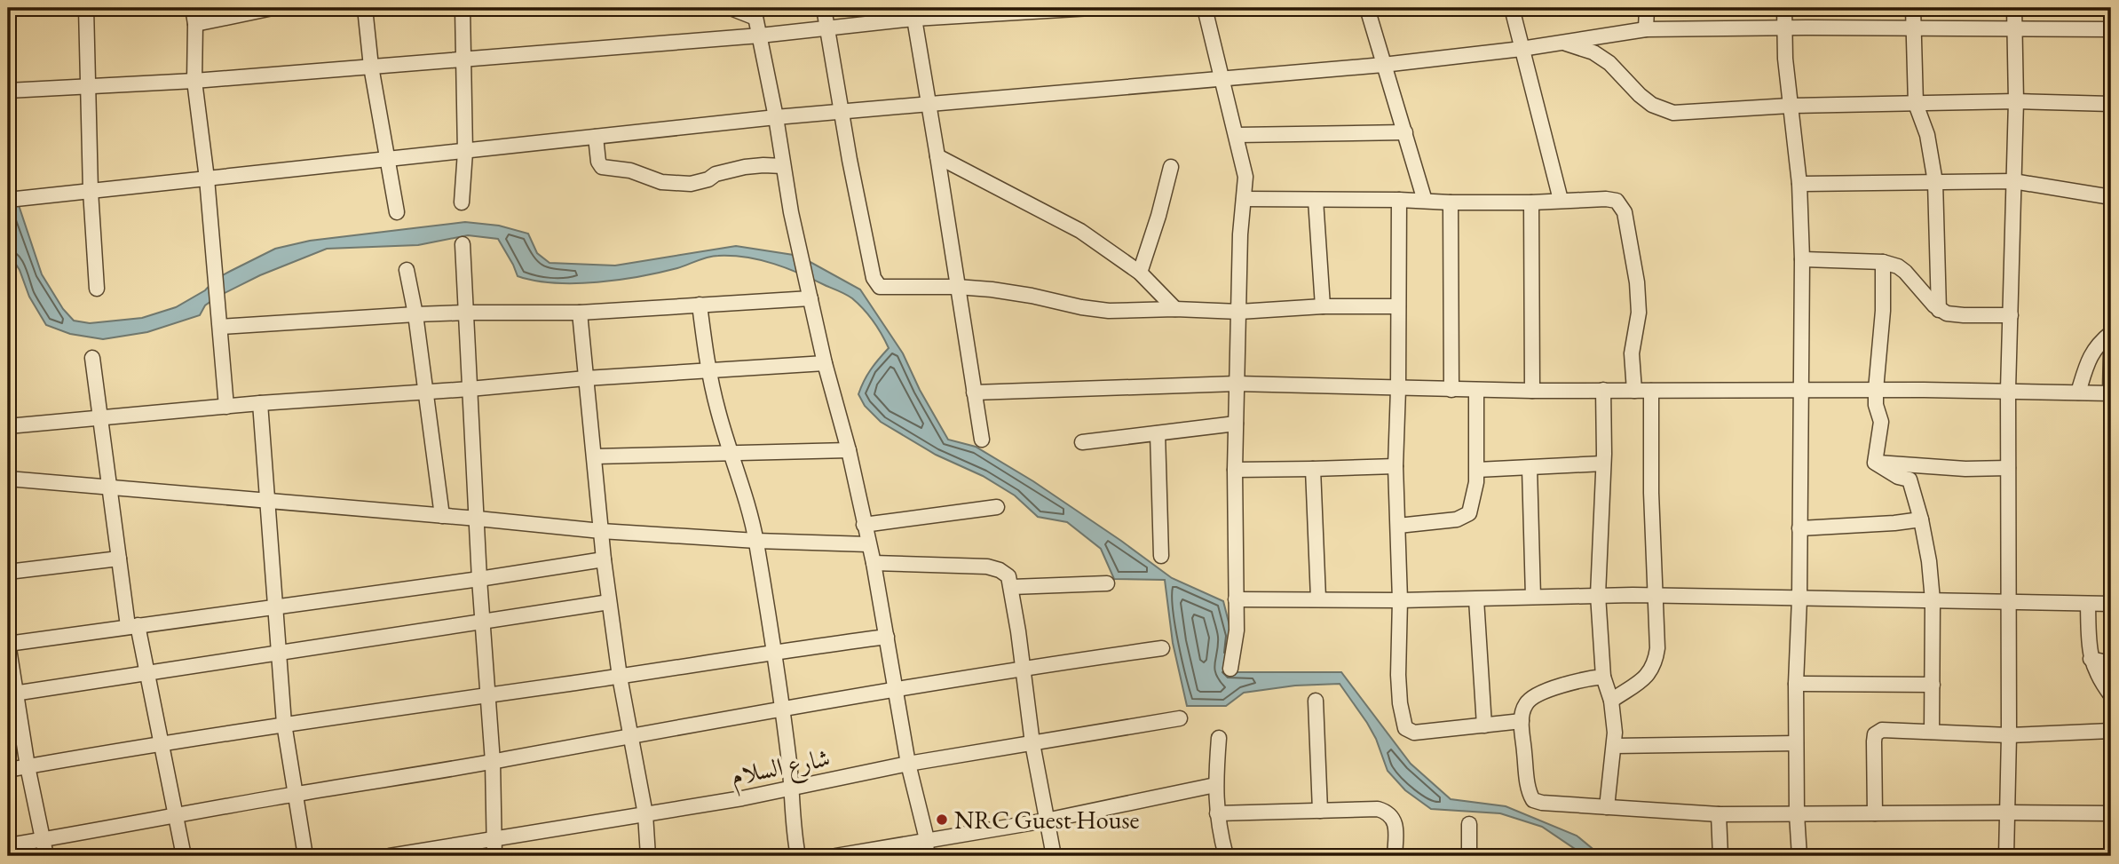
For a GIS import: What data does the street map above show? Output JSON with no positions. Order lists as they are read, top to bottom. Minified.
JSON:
{"streets":{"street":["شارع السلام"]},"places":["NRC Guest House"]}
